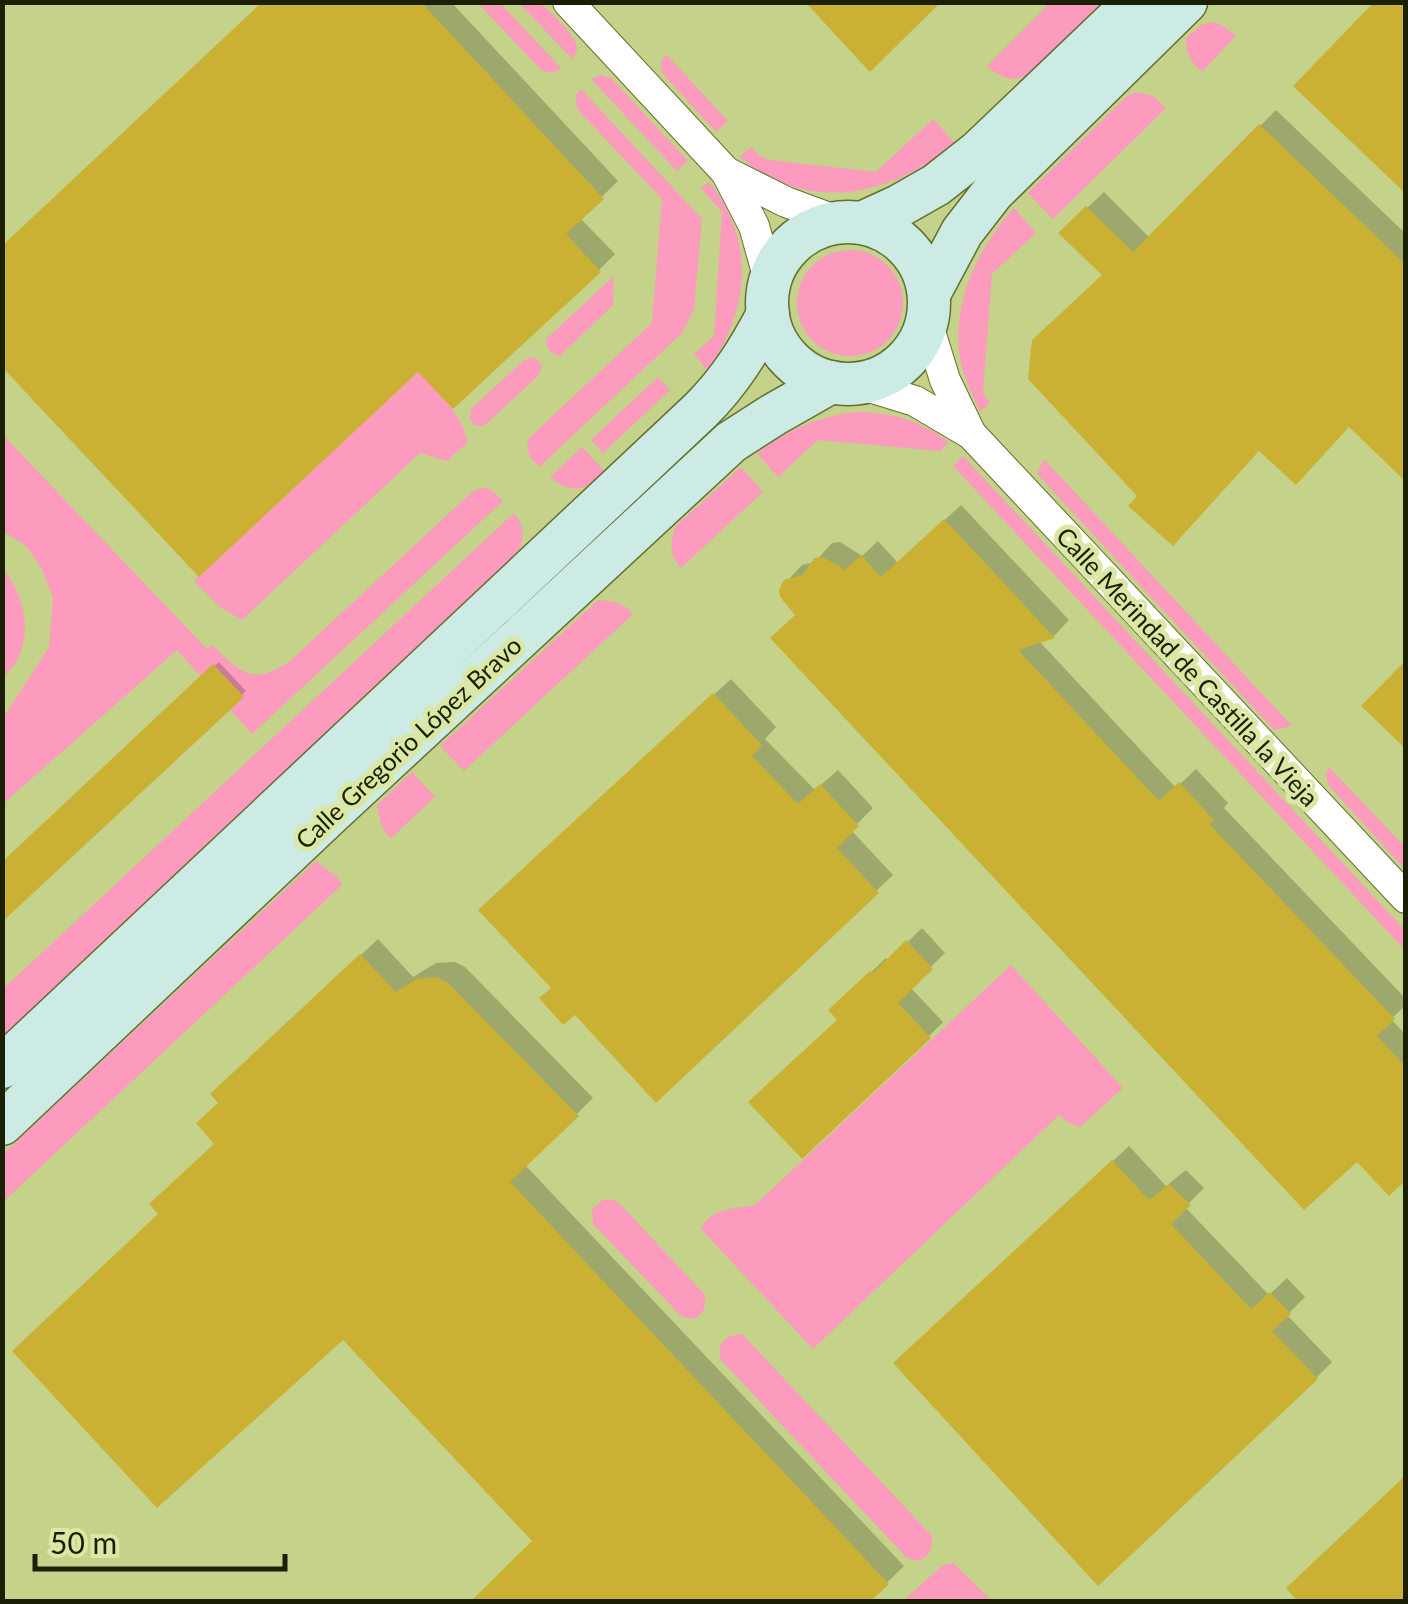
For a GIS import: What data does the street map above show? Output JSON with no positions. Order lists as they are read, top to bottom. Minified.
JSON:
{"streets":{"main road":["Calle Gregorio López Bravo"],"street":["Calle Merindad de Castilla la Vieja"]},"crossings":[["Calle Merindad de Castilla la Vieja","Calle Gregorio López Bravo"]],"scale_bar":"50 m"}
